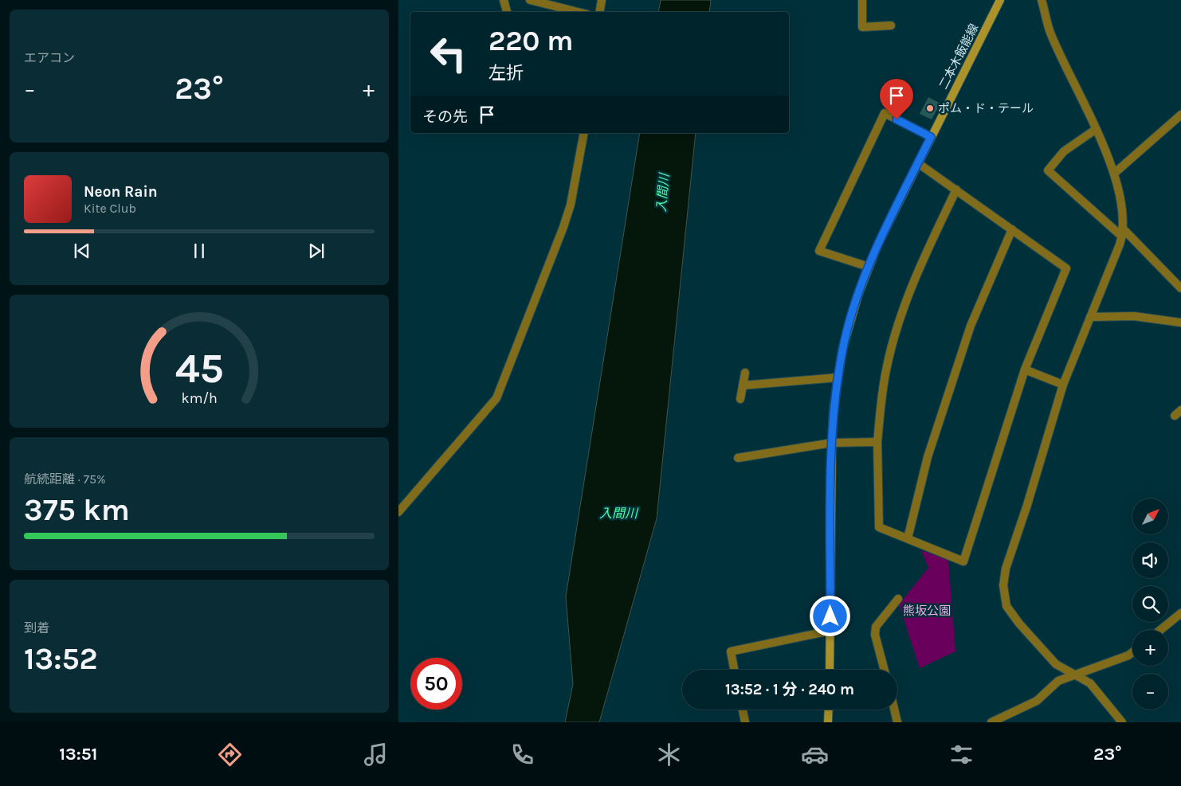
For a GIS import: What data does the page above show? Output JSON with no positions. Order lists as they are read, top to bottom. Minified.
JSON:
{"streets":{"main road":["二本木飯能線"]},"water":["入間川"],"parks":["熊坂公園"],"places":["ポム・ド・テール"],"north":"top right","page":{"tile":["エアコン",["航続距離 · 75%","375 km"],["到着","13:52"]],"turn":["220 m","左折"],"heat":["−","23°","+"],"then":"その先","song":["Neon Rain","Kite Club"],"map_buttons":["+","−"],"limit":"50","trip":"13:52 · 1 分 · 240 m","tabs":["13:51","23°"],"gauge":["45","km/h"]}}
